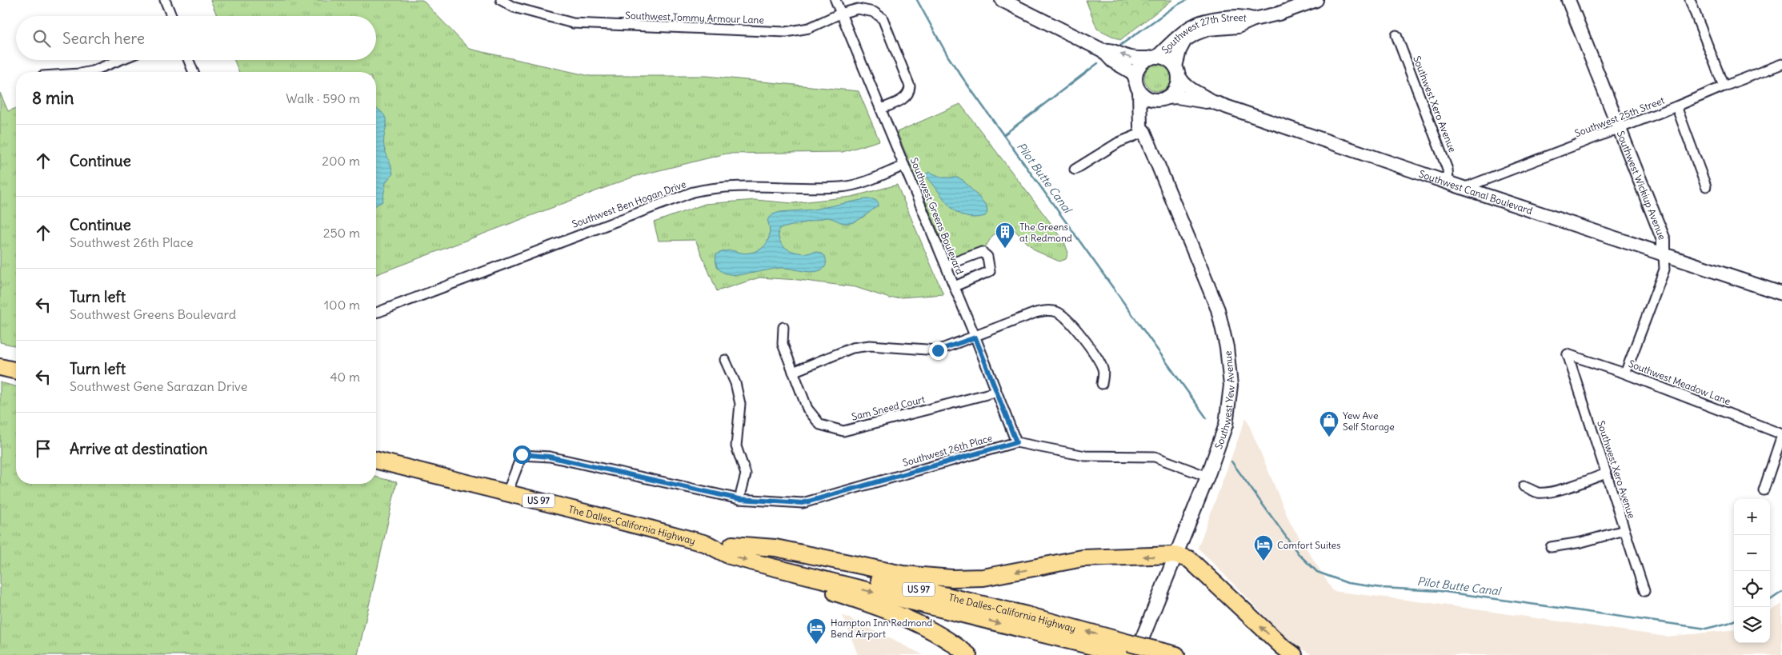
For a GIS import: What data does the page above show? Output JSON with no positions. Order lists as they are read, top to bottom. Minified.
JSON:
{"streets":{"highway":["US 97","The Dalles-California Highway"],"main road":["Southwest 27th Street","Southwest Wickiup Avenue","Southwest Canal Boulevard","Southwest Yew Avenue"],"street":["Southwest Tommy Armour Lane","Southwest Xero Avenue","Southwest 25th Street","Southwest Ben Hogan Drive","Southwest Greens Boulevard","Southwest Meadow Lane","Sam Sneed Court","Southwest 26th Place"]},"crossings":[["Southwest Tommy Armour Lane","Southwest Greens Boulevard"],["Southwest 27th Street","Southwest Canal Boulevard"],["Southwest 27th Street","Southwest Yew Avenue"],["Southwest Xero Avenue","Southwest Canal Boulevard"],["Southwest Xero Avenue","Southwest Meadow Lane"],["Southwest 25th Street","Southwest Wickiup Avenue"],["Southwest 25th Street","Southwest Canal Boulevard"],["Southwest Wickiup Avenue","Southwest Canal Boulevard"],["Southwest Wickiup Avenue","Southwest Meadow Lane"],["Southwest Canal Boulevard","Southwest Yew Avenue"],["Southwest Ben Hogan Drive","Southwest Greens Boulevard"],["Southwest Greens Boulevard","Sam Sneed Court"],["Southwest Greens Boulevard","Southwest 26th Place"],["Southwest Yew Avenue","Southwest 26th Place"],["Southwest Yew Avenue","The Dalles-California Highway"],["Southwest 26th Place","The Dalles-California Highway"]],"water":["Pilot Butte Canal"],"places":{"building":["The Greens at Redmond"],"shop":["Yew Ave Self Storage"],"hotel":["Comfort Suites","Hampton Inn Redmond Bend Airport"]},"page":{"search":"Search here","heading":["8 min","Walk · 590 m"],"list":[["Continue","200 m"],["Continue","Southwest 26th Place","250 m"],["Turn left","Southwest Greens Boulevard","100 m"],["Turn left","Southwest Gene Sarazan Drive","40 m"],"Arrive at destination"],"map_buttons":["+","−"]}}
